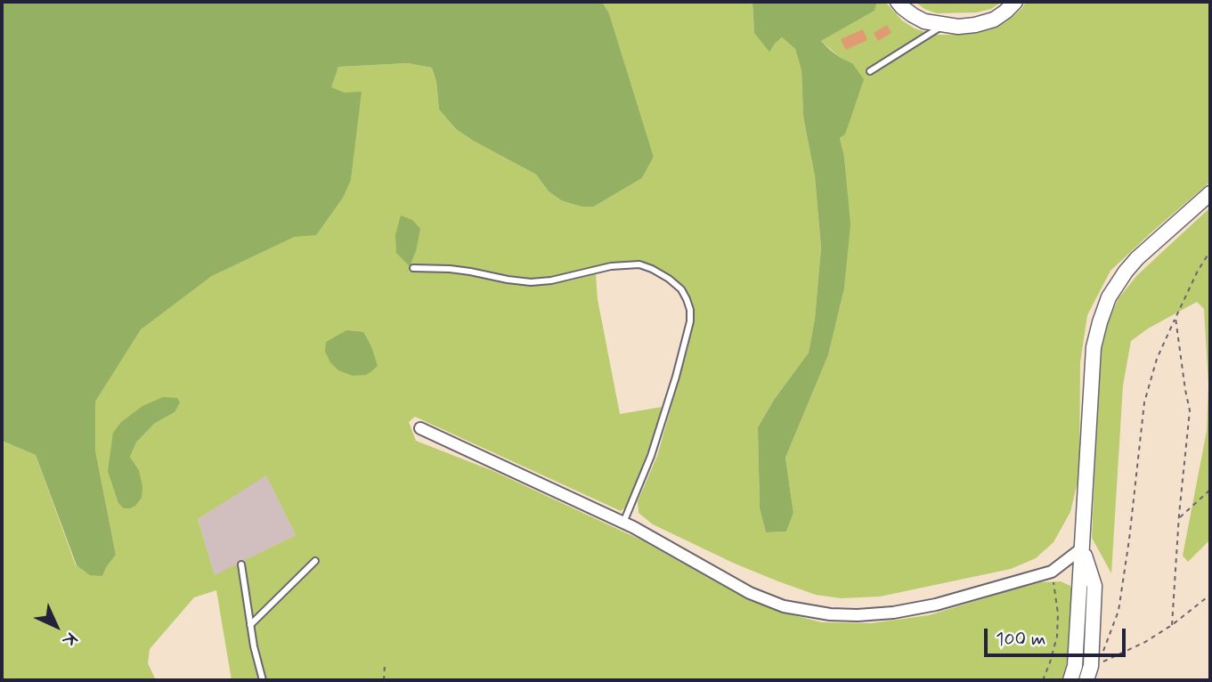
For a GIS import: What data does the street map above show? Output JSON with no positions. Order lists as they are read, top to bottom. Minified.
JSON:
{"scale_bar":"100 m","north":"bottom right"}
